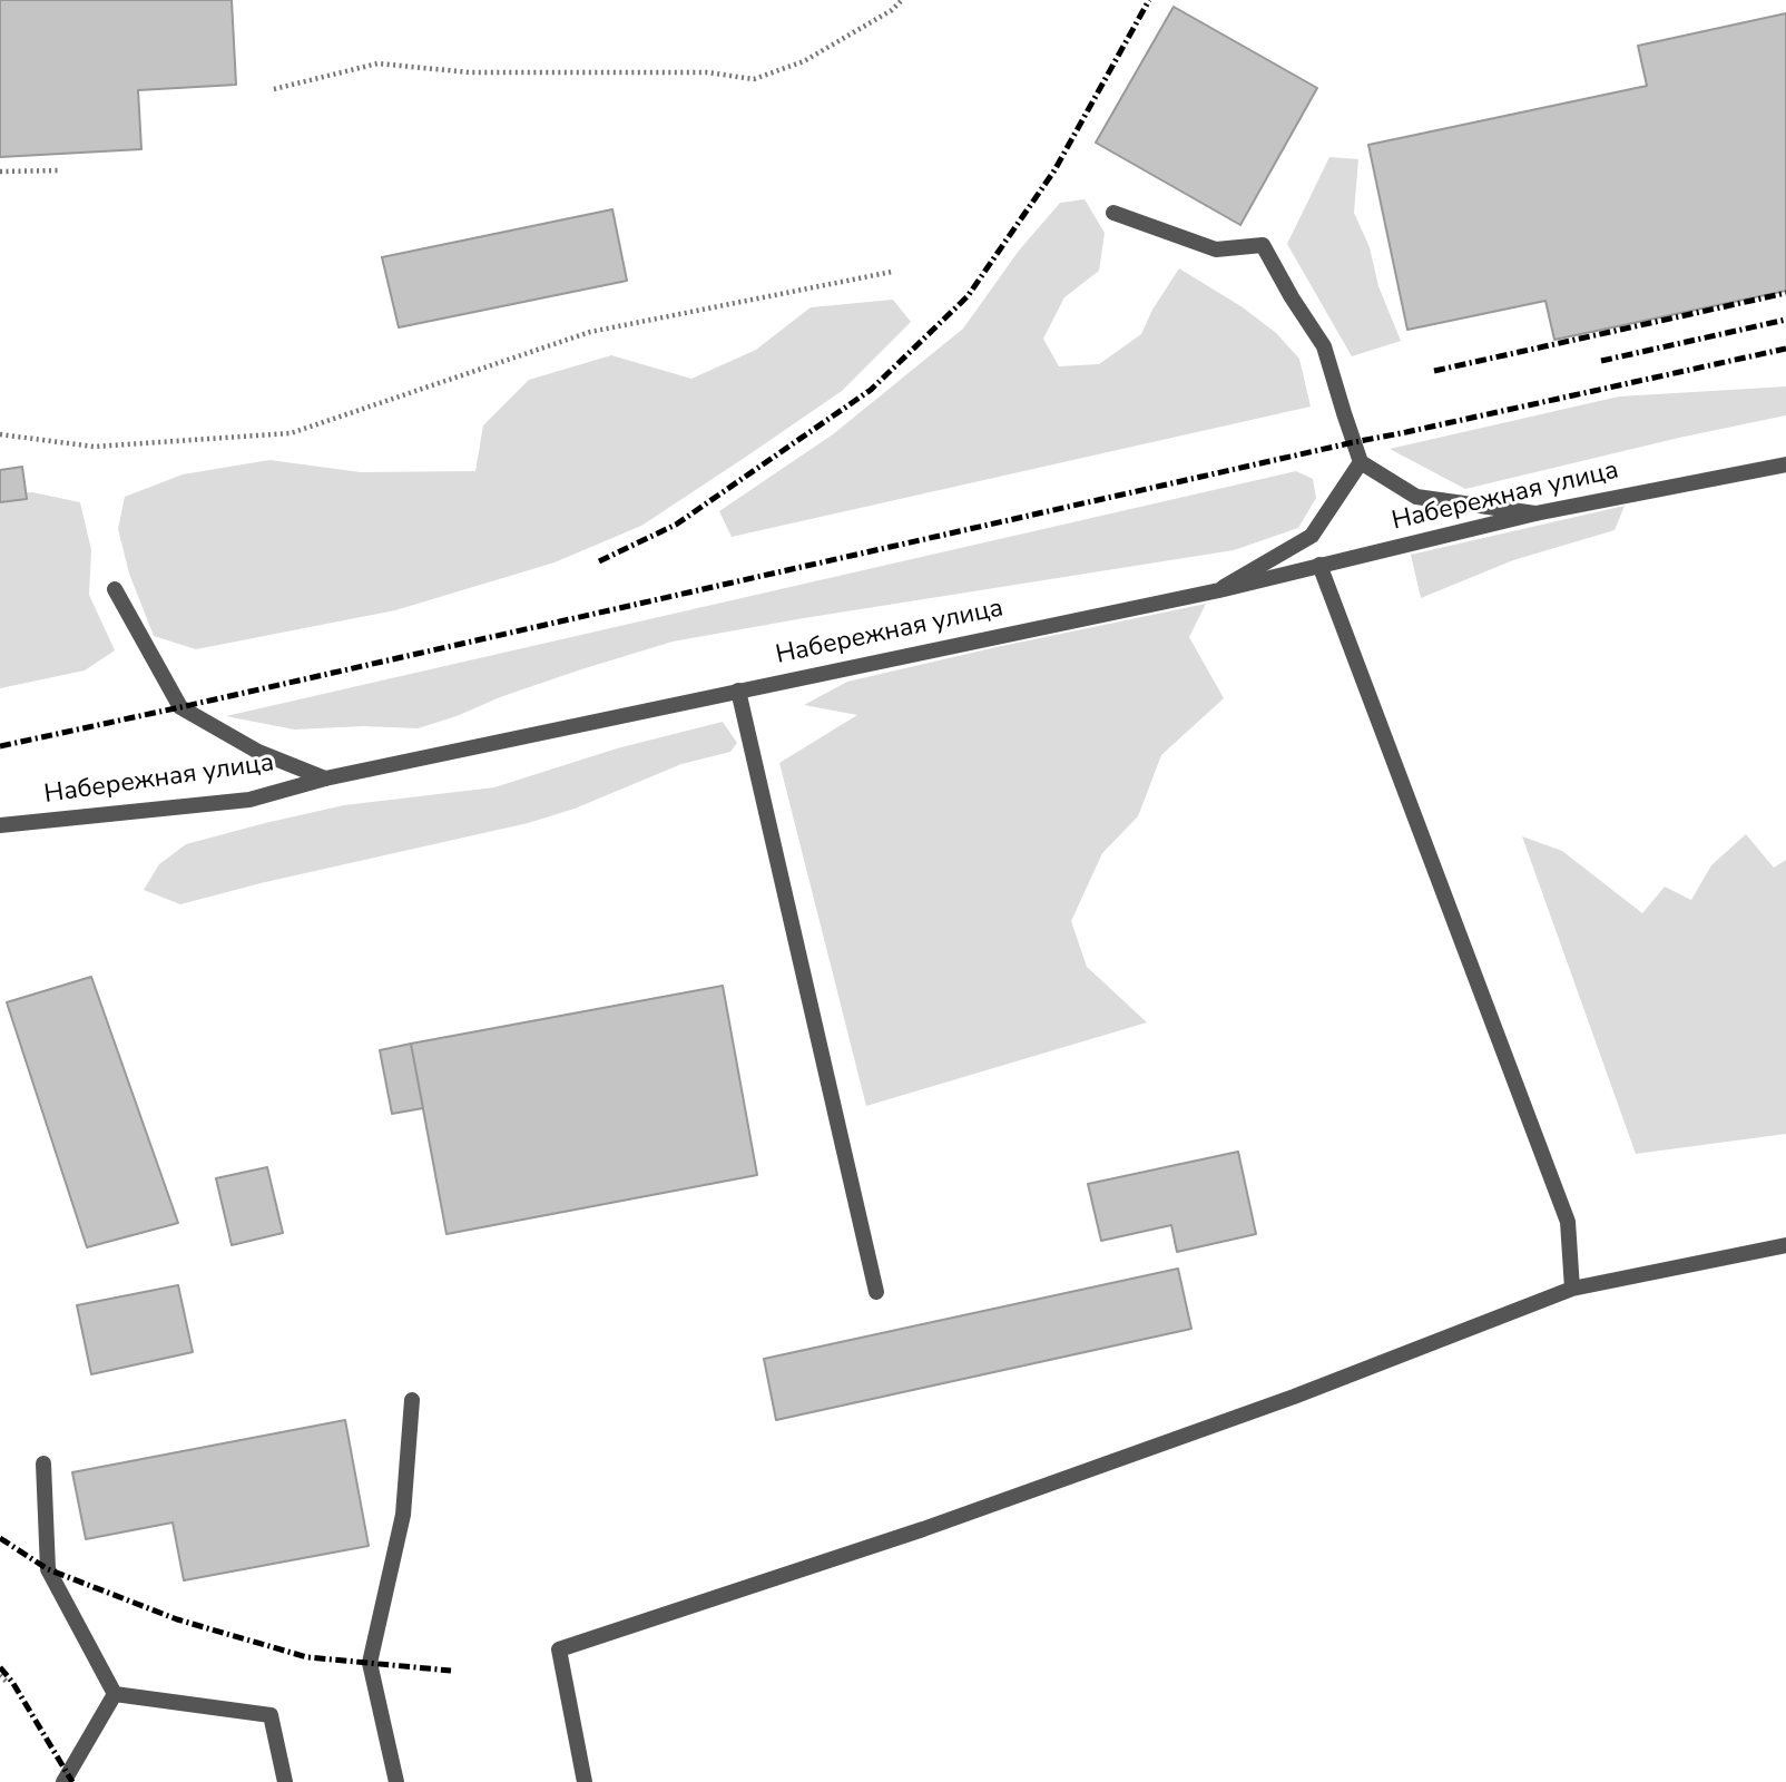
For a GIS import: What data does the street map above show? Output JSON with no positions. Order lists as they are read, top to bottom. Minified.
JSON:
{"streets":{"street":["Набережная улица"]}}
